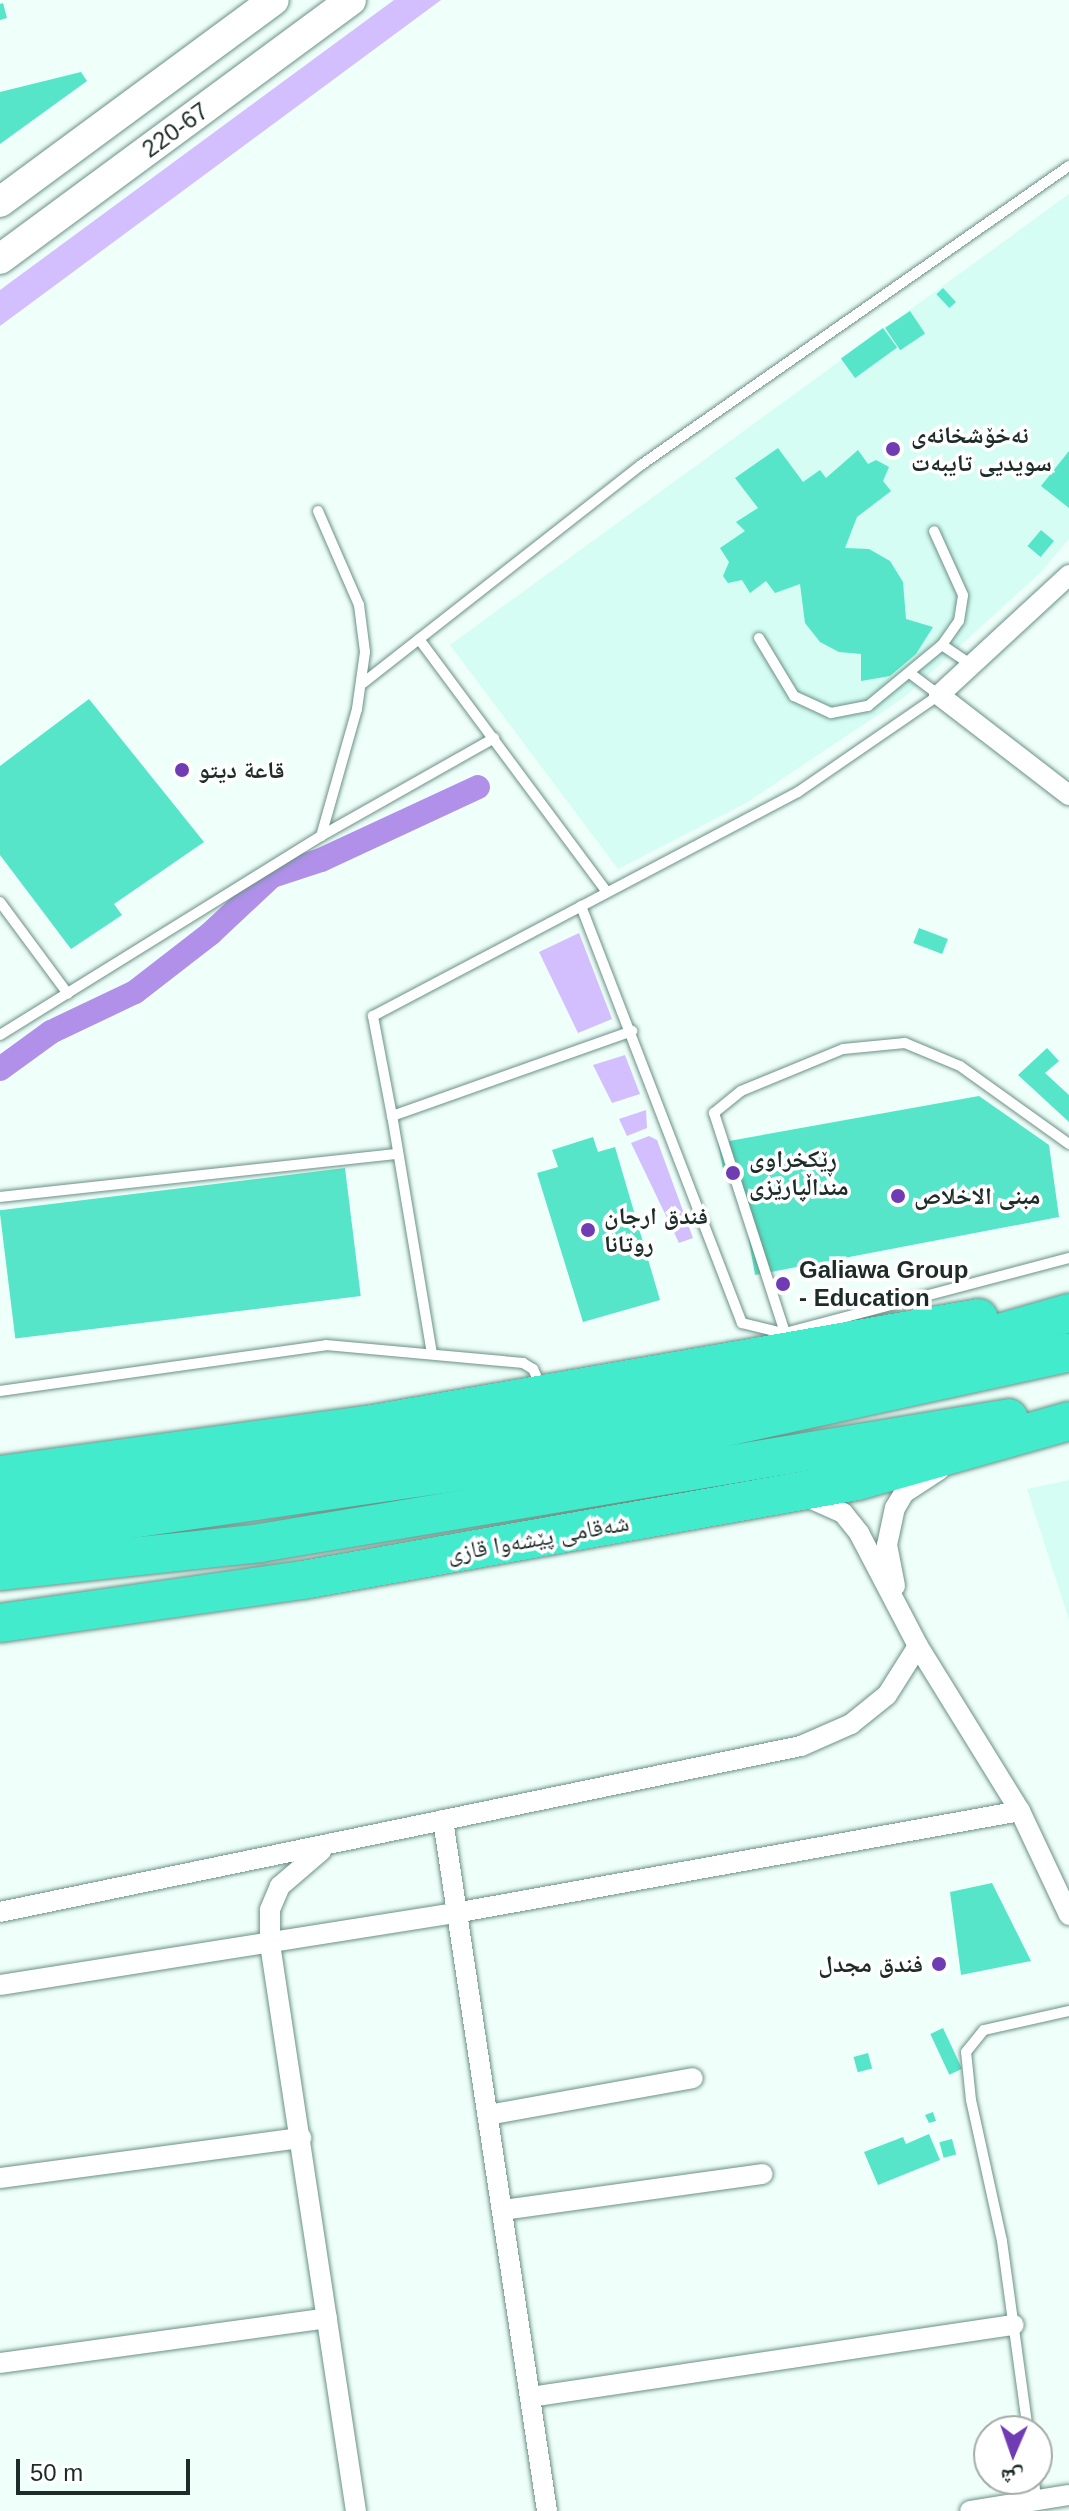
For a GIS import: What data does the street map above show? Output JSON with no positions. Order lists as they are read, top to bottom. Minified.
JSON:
{"streets":{"highway":["شەقامی پێشەوا قازی"],"street":["220-67"]},"places":["نەخۆشخانەی سویدیی تایبەت","قاعة ديتو","ڕێکخراوی منداڵپارێزی","مبنى الاخلاص","فندق ارجان روتانا","Galiawa Group - Education","فندق مجدل"],"scale_bar":"50 m","north":"bottom"}
